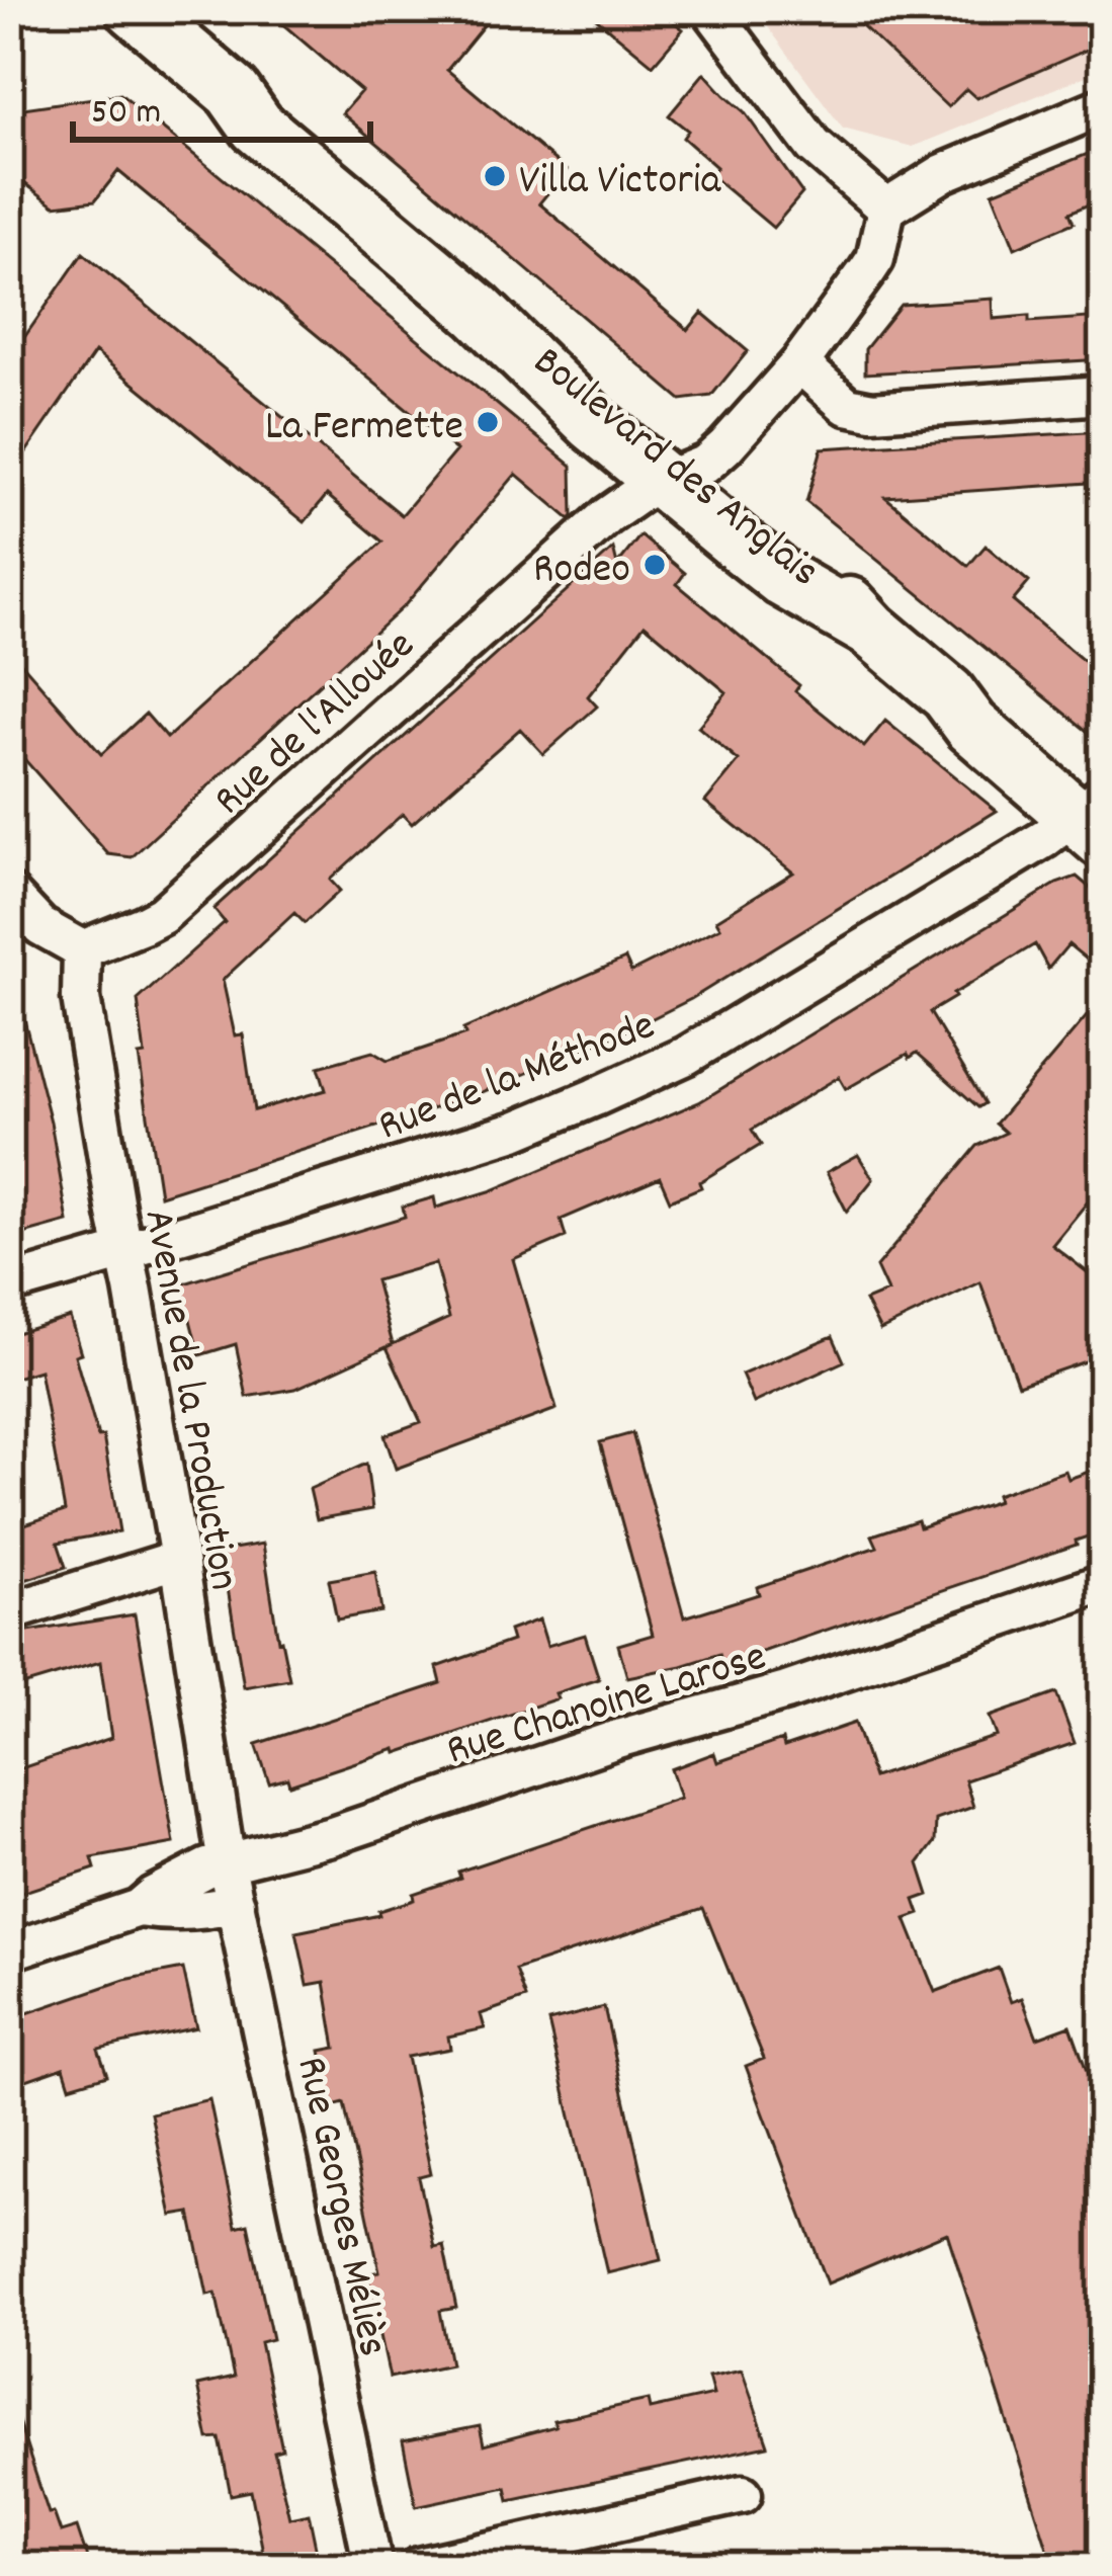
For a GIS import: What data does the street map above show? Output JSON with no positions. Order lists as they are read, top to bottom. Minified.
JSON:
{"streets":{"main road":["Boulevard des Anglais"],"street":["Rue de l'Allouée","Rue de la Méthode","Avenue de la Production","Rue Chanoine Larose","Rue Georges Méliès"]},"crossings":[["Boulevard des Anglais","Rue de l'Allouée"],["Boulevard des Anglais","Rue de la Méthode"],["Rue de l'Allouée","Avenue de la Production"],["Rue de la Méthode","Avenue de la Production"],["Avenue de la Production","Rue Chanoine Larose"],["Avenue de la Production","Rue Georges Méliès"],["Rue Chanoine Larose","Rue Georges Méliès"]],"places":["Villa Victoria","La Fermette","Rodeo"],"scale_bar":"50 m"}
